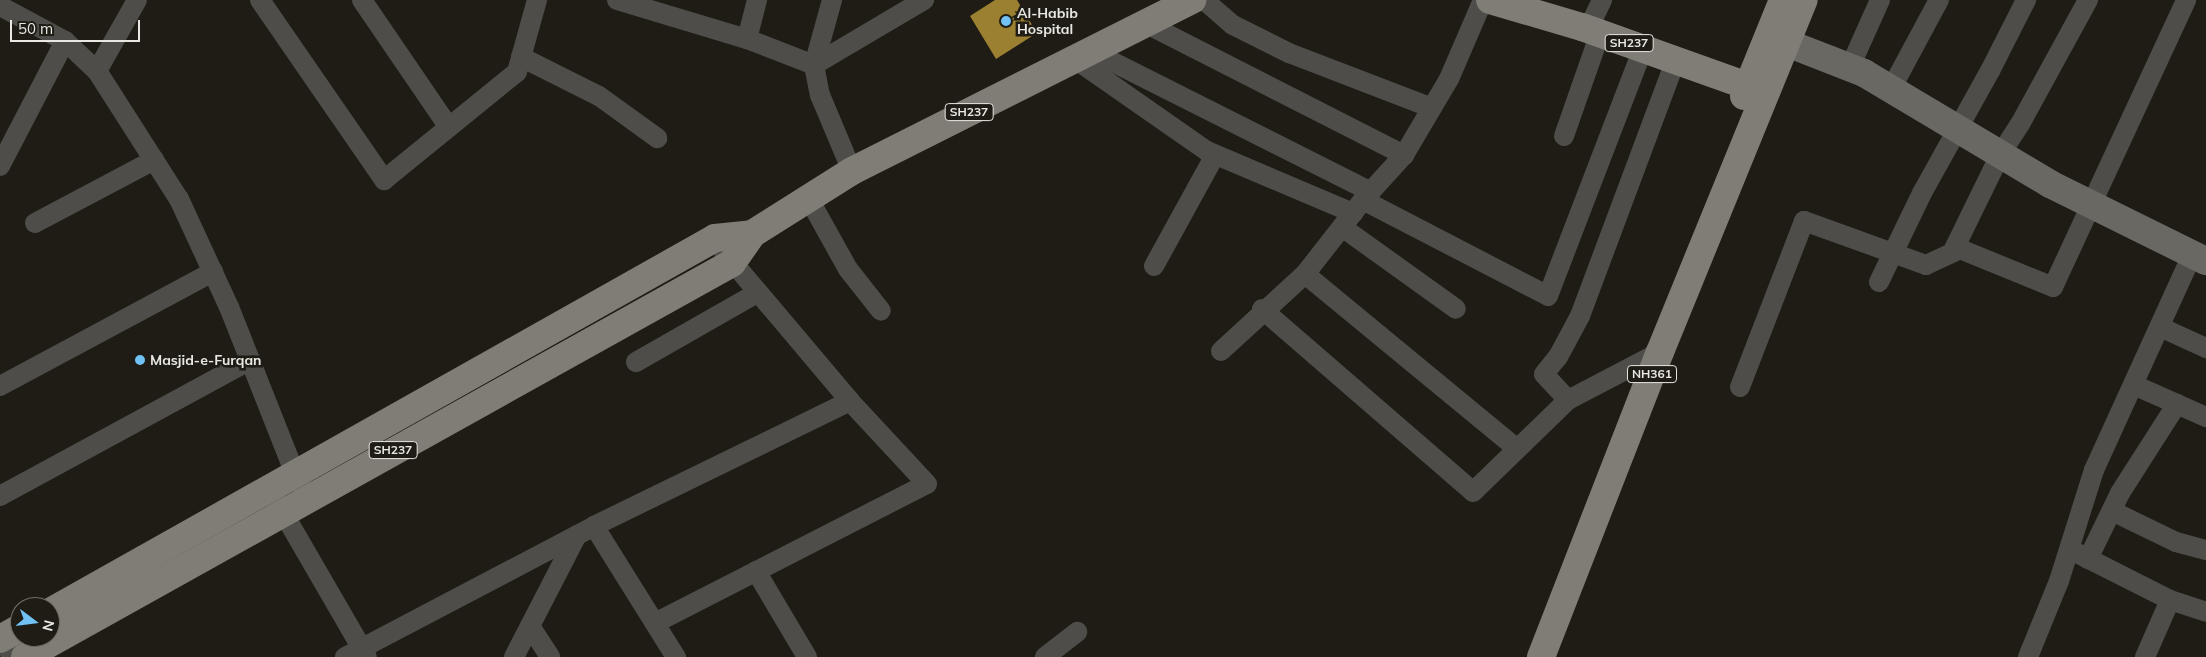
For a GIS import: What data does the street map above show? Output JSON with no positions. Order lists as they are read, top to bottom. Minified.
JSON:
{"streets":{"main road":["SH237","NH361"]},"crossings":[["SH237","NH361"]],"places":["Al-Habib Hospital","Masjid-e-Furqan"],"scale_bar":"50 m","north":"right"}
